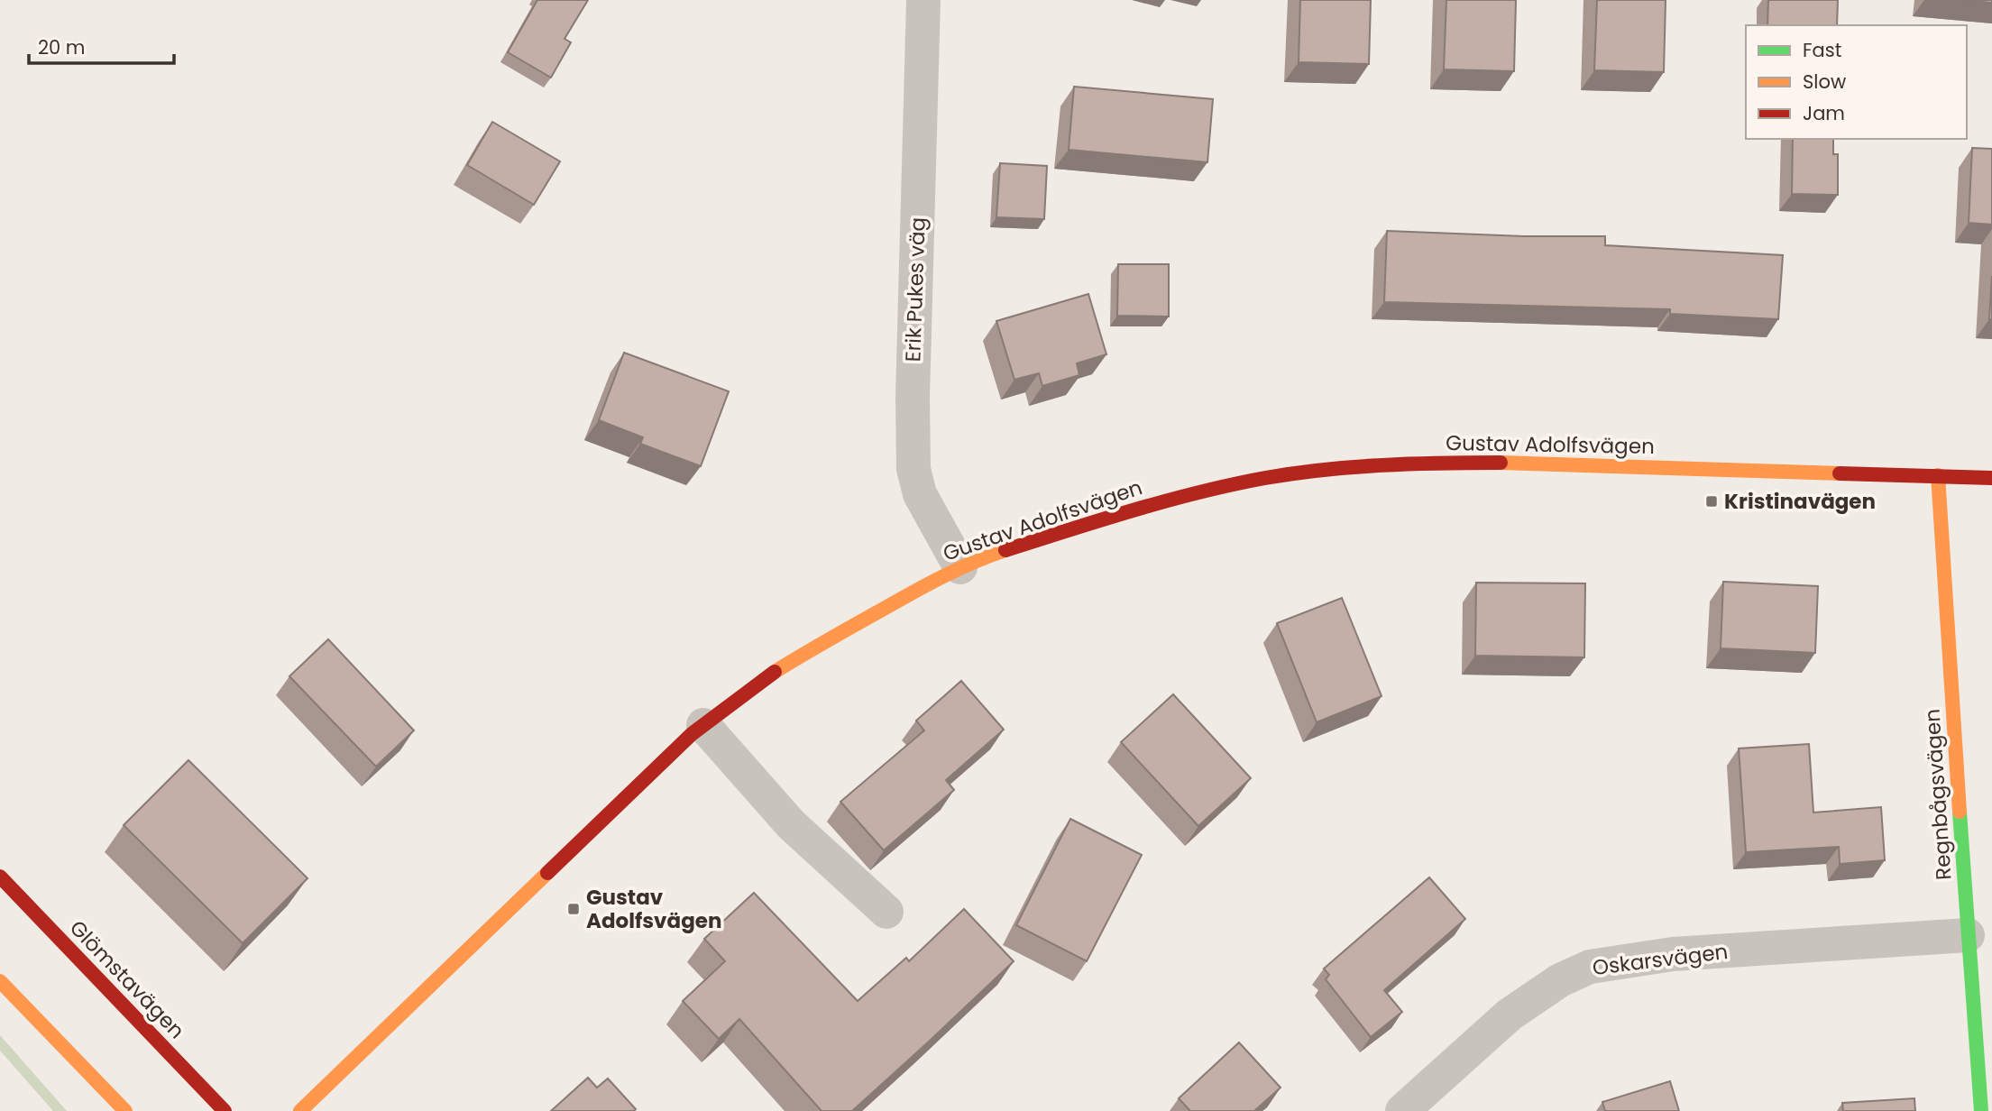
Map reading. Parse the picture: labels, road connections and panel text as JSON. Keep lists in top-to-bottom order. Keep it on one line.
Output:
{"streets":{"street":["Erik Pukes väg","Gustav Adolfsvägen","Regnbågsvägen","Oskarsvägen","Glömstavägen"]},"crossings":[["Erik Pukes väg","Gustav Adolfsvägen"],["Gustav Adolfsvägen","Regnbågsvägen"],["Regnbågsvägen","Oskarsvägen"]],"places":{"transit":["Kristinavägen","Gustav Adolfsvägen"]},"legend":["Fast","Slow","Jam"],"scale_bar":"20 m"}
